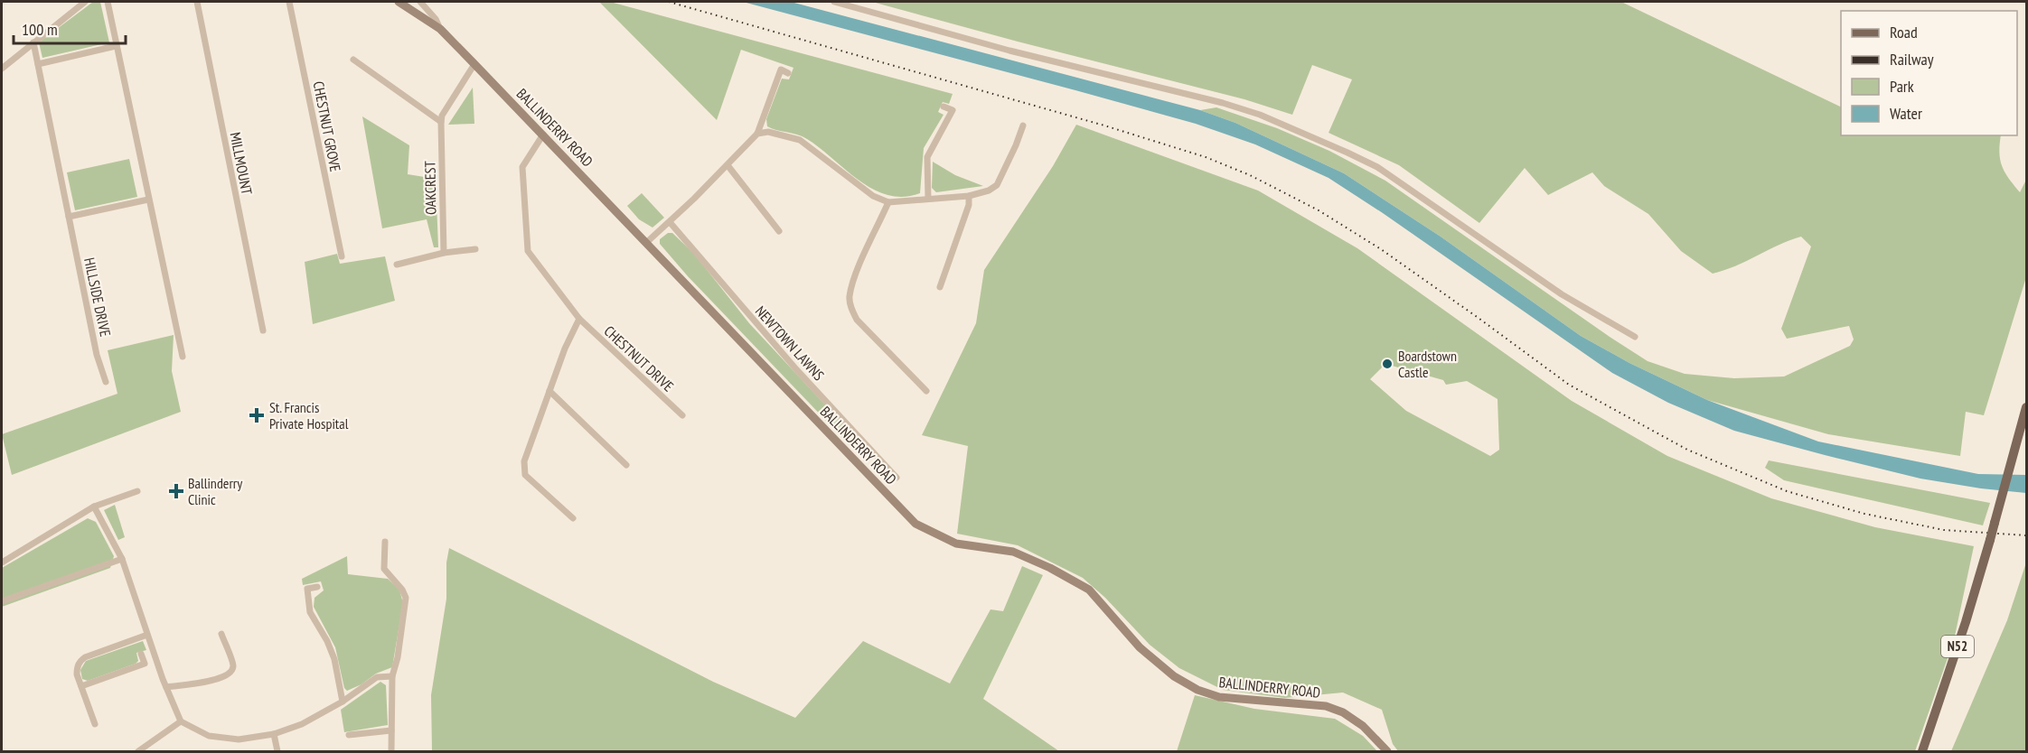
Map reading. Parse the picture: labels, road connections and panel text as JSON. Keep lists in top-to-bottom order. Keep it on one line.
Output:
{"streets":{"main road":["N52"],"street":["CHESTNUT GROVE","BALLINDERRY ROAD","MILLMOUNT","OAKCREST","HILLSIDE DRIVE","NEWTOWN LAWNS","CHESTNUT DRIVE"]},"crossings":[["BALLINDERRY ROAD","OAKCREST"],["BALLINDERRY ROAD","CHESTNUT DRIVE"]],"places":{"other":["Boardstown Castle"],"health":["St. Francis Private Hospital","Ballinderry Clinic"]},"legend":["Road","Railway","Park","Water"],"scale_bar":"100 m"}
